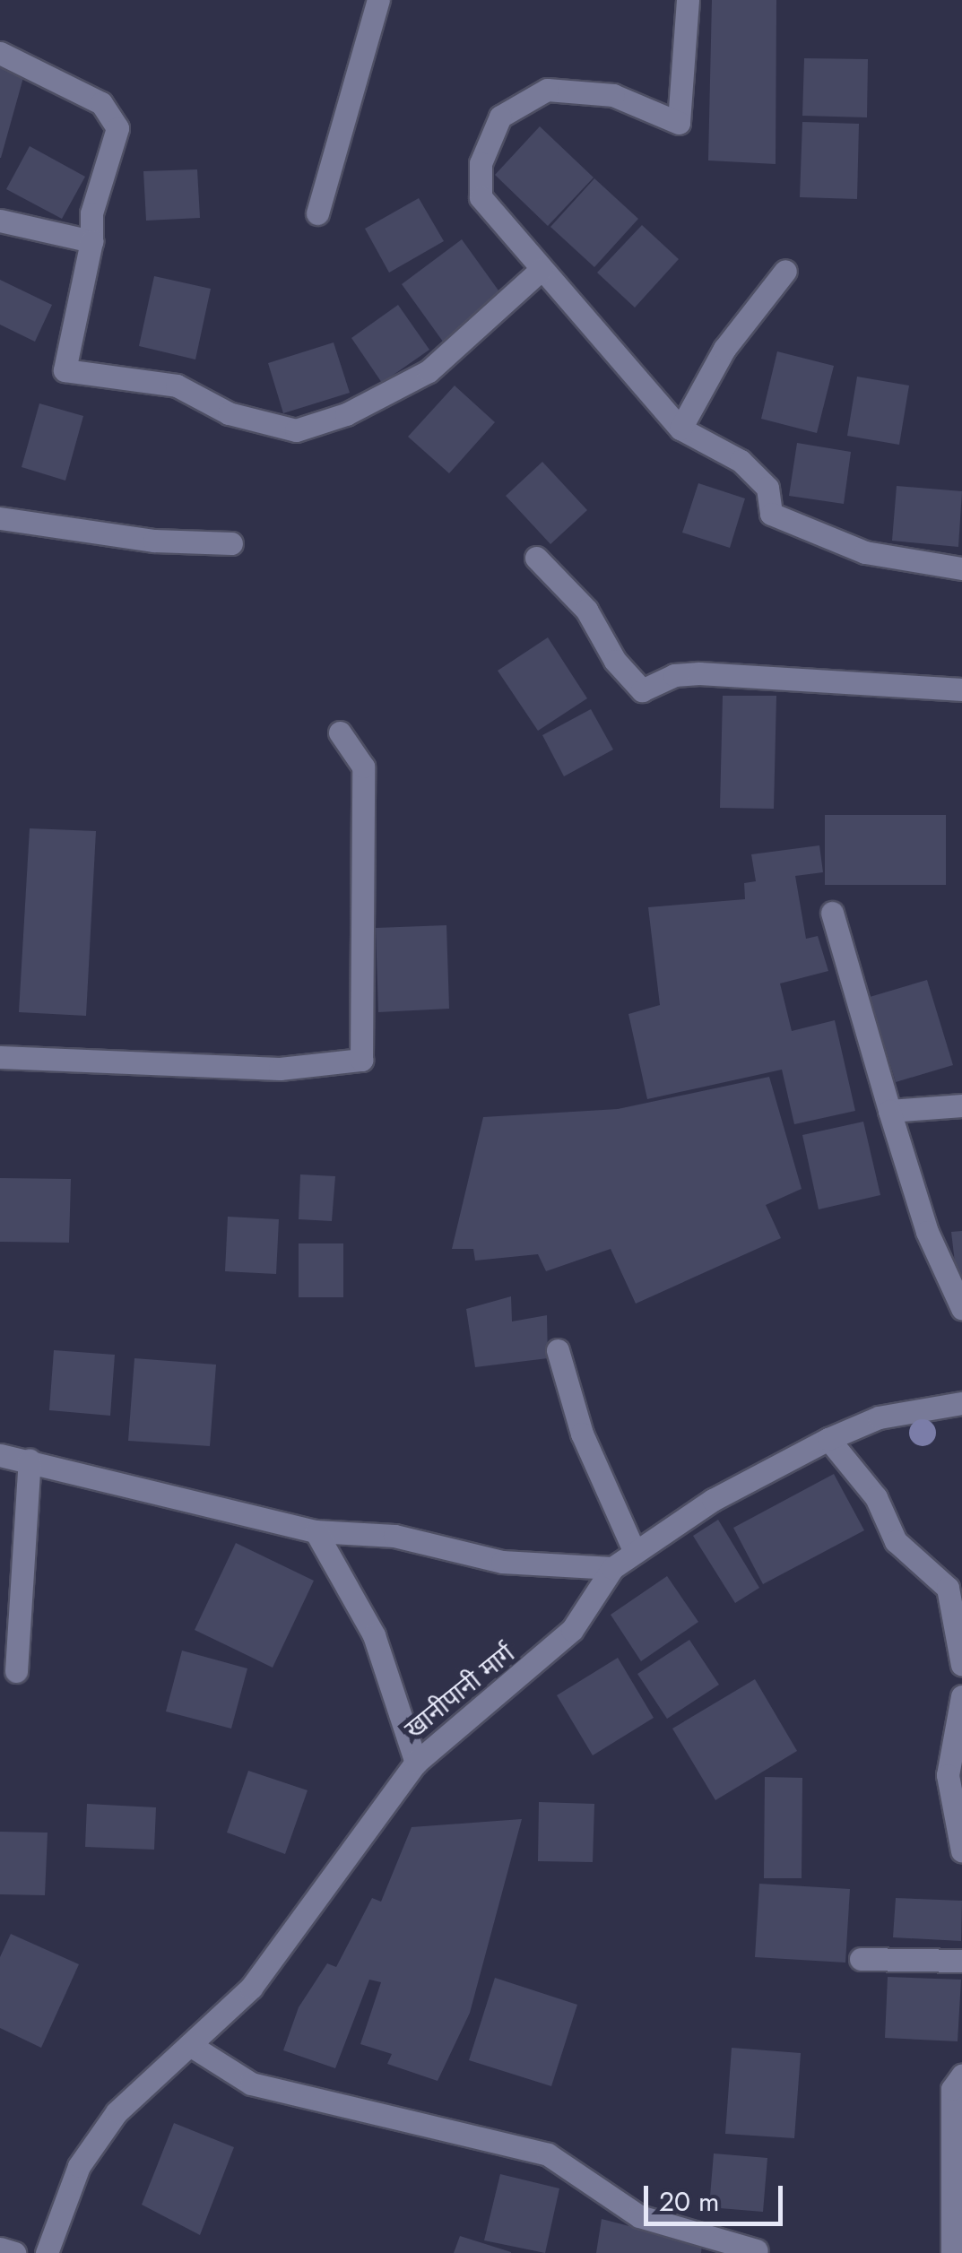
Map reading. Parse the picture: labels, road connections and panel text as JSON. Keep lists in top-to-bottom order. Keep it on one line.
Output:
{"streets":{"street":["खानीपानी मार्ग"]},"scale_bar":"20 m"}
